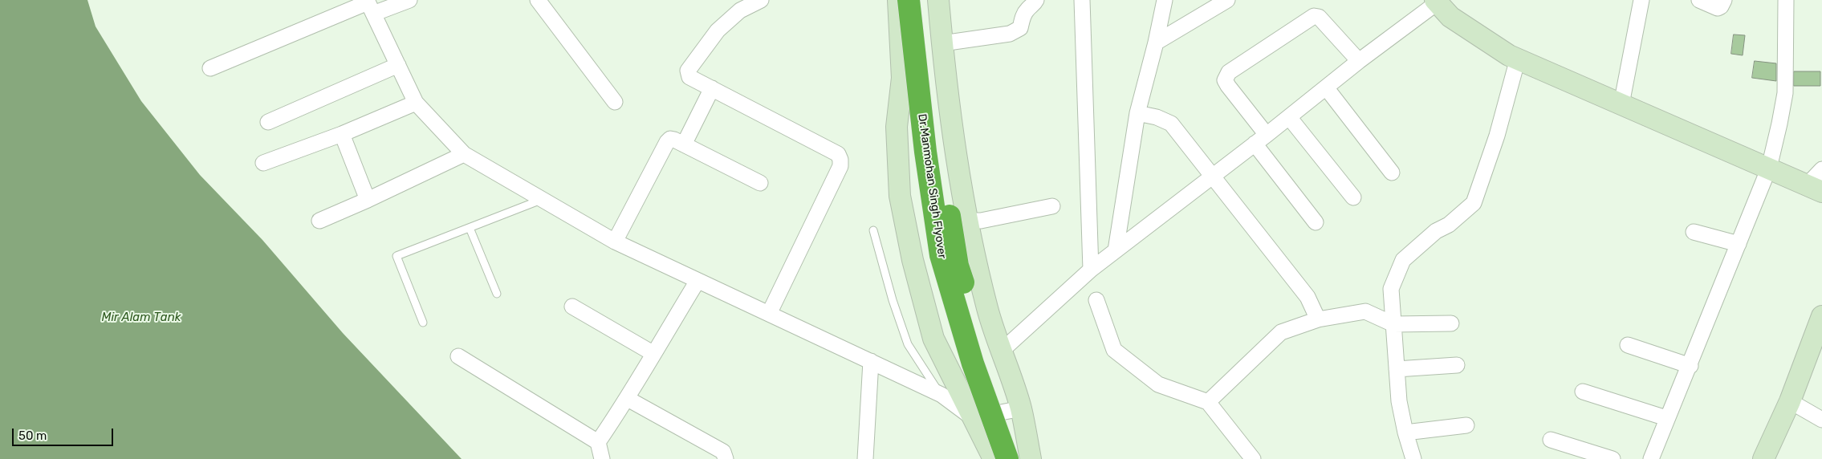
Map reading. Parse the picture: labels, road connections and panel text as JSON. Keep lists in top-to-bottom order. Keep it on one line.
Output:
{"streets":{"highway":["Dr.Manmohan Singh Flyover"]},"water":["Mir Alam Tank"],"scale_bar":"50 m"}
